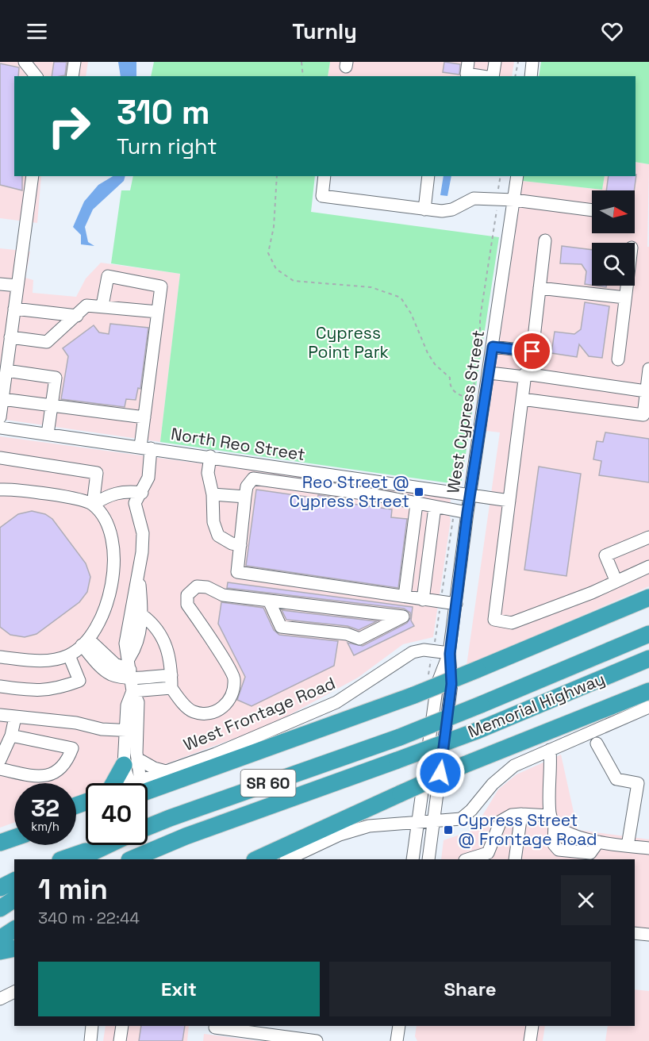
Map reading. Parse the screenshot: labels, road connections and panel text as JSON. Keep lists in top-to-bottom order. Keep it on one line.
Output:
{"streets":{"highway":["Memorial Highway","SR 60"],"street":["West Cypress Street","North Reo Street","West Frontage Road"]},"crossings":[["West Cypress Street","North Reo Street"],["West Cypress Street","West Frontage Road"]],"parks":["Cypress Point Park"],"places":{"transit":["Reo Street @ Cypress Street","Cypress Street @ Frontage Road"]},"north":"right","page":{"header":"Turnly","turn":["310 m","Turn right"],"speed":"32 km/h","limit":"40","heading":["1 min","340 m · 22:44"],"buttons":["Exit","Share"]}}
